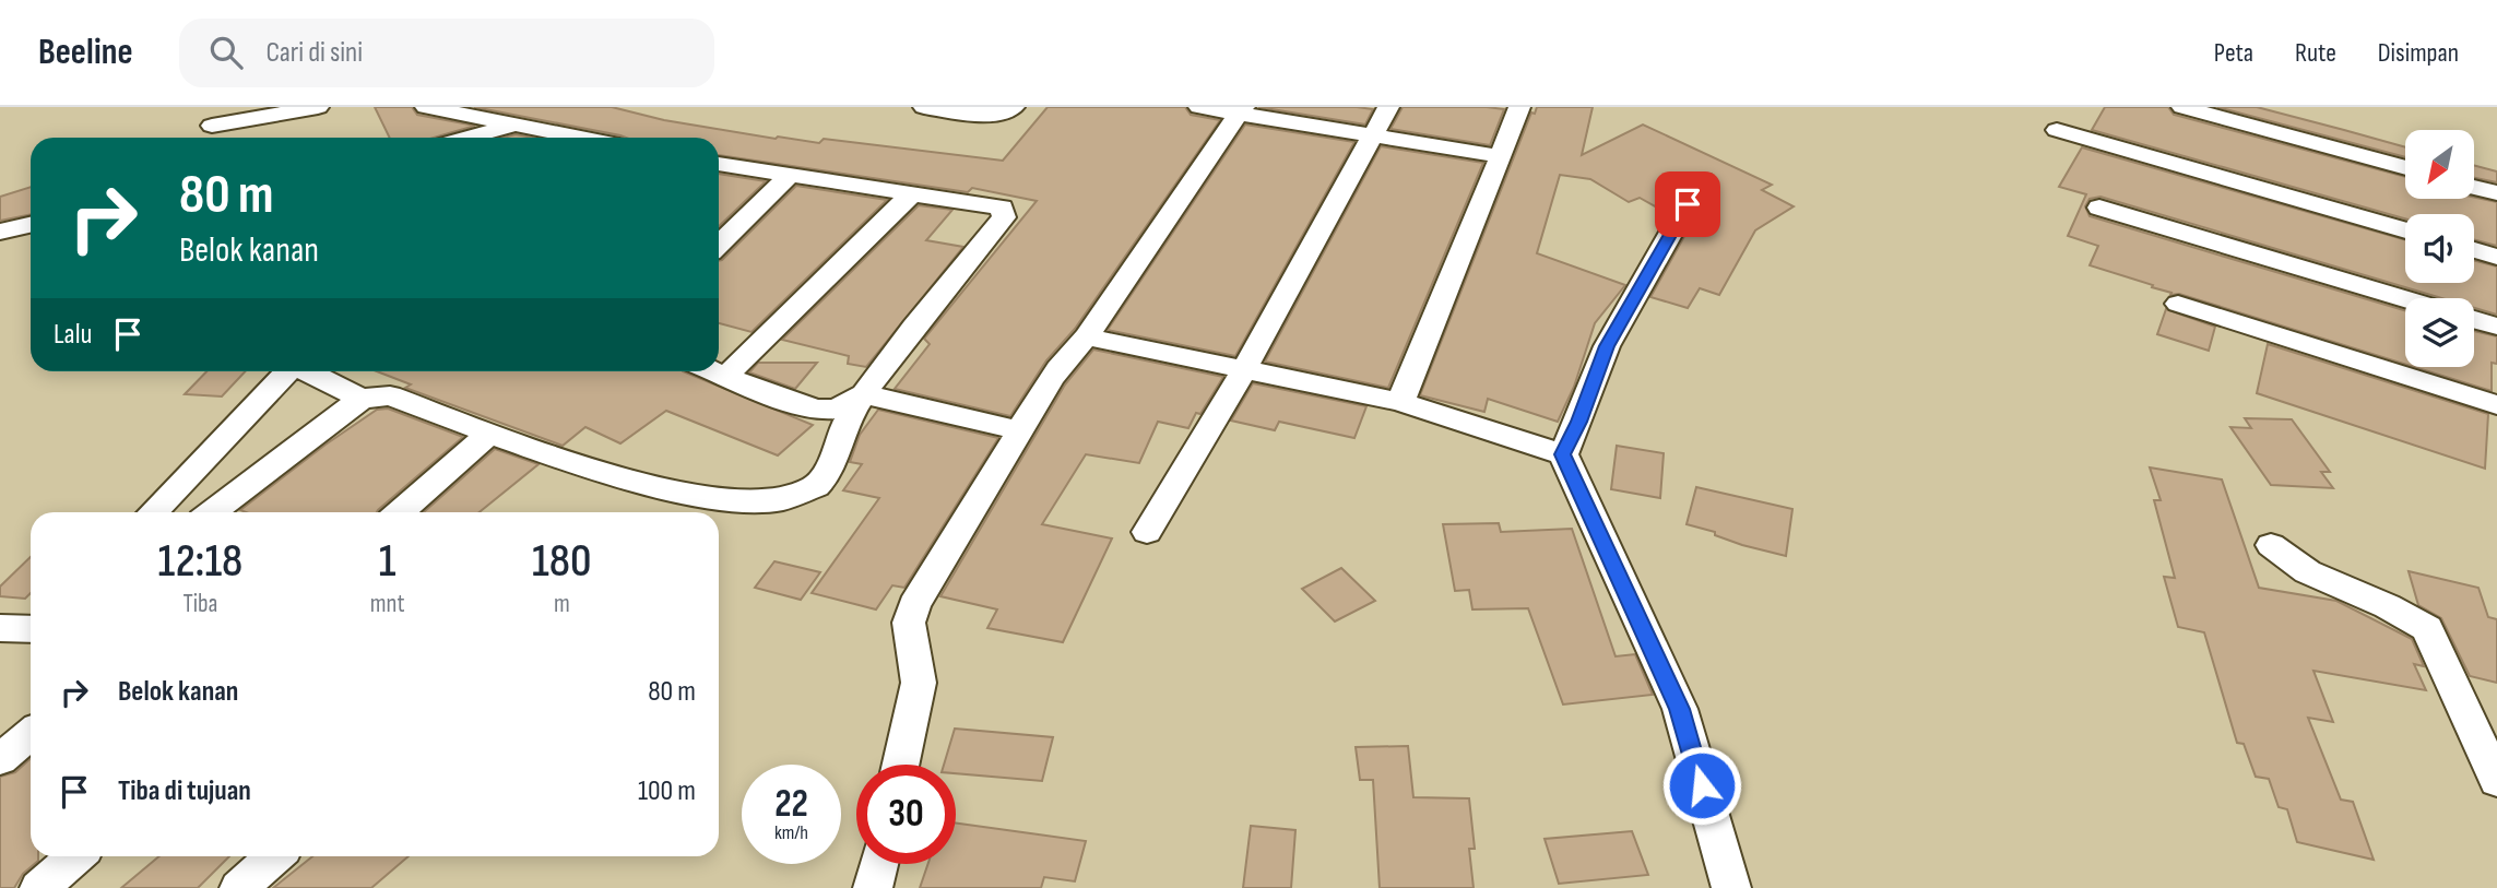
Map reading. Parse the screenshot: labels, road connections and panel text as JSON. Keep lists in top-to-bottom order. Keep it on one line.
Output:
{"north":"bottom left","page":{"header":"Beeline","search":"Cari di sini","nav":["Peta","Rute","Disimpan"],"turn":["80 m","Belok kanan"],"then":"Lalu","eta":["12:18","Tiba","1","mnt","180","m"],"list":[{"name":"Belok kanan","value":"80 m"},{"name":"Tiba di tujuan","value":"100 m"}],"speed":"22 km/h","limit":"30"}}
